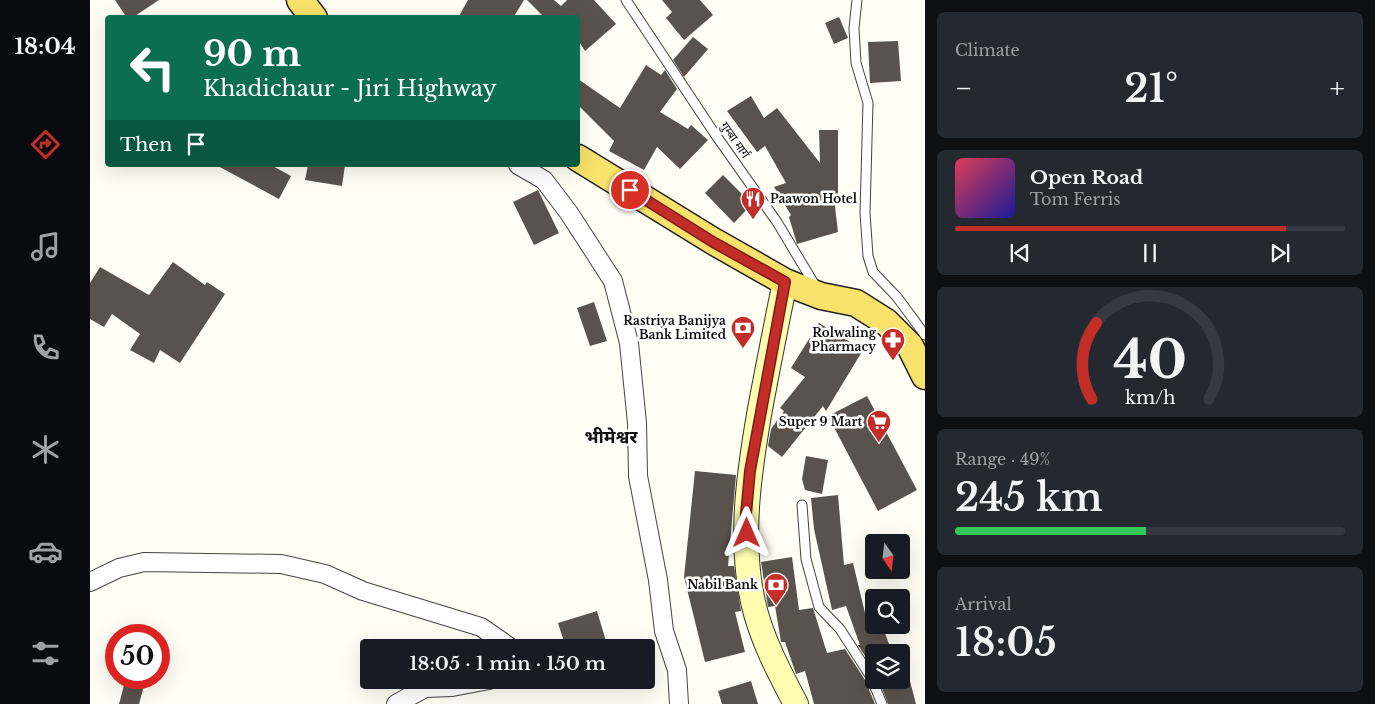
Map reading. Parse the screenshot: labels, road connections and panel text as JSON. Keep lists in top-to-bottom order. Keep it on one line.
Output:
{"streets":{"lane":["गुम्बा मार्ग"]},"districts":["भीमेश्वर"],"places":{"restaurant":["Paawon Hotel"],"bank":["Rastriya Banijya Bank Limited","Nabil Bank"],"pharmacy":["Rolwaling Pharmacy"],"supermarket":["Super 9 Mart"]},"north":"bottom","page":{"tabs":"18:04","tile":["Climate",["Range · 49%","245 km"],["Arrival","18:05"]],"turn":["90 m","Khadichaur - Jiri Highway"],"heat":["−","21°","+"],"then":"Then","song":["Open Road","Tom Ferris"],"limit":"50","trip":"18:05 · 1 min · 150 m","gauge":["40","km/h"]}}
